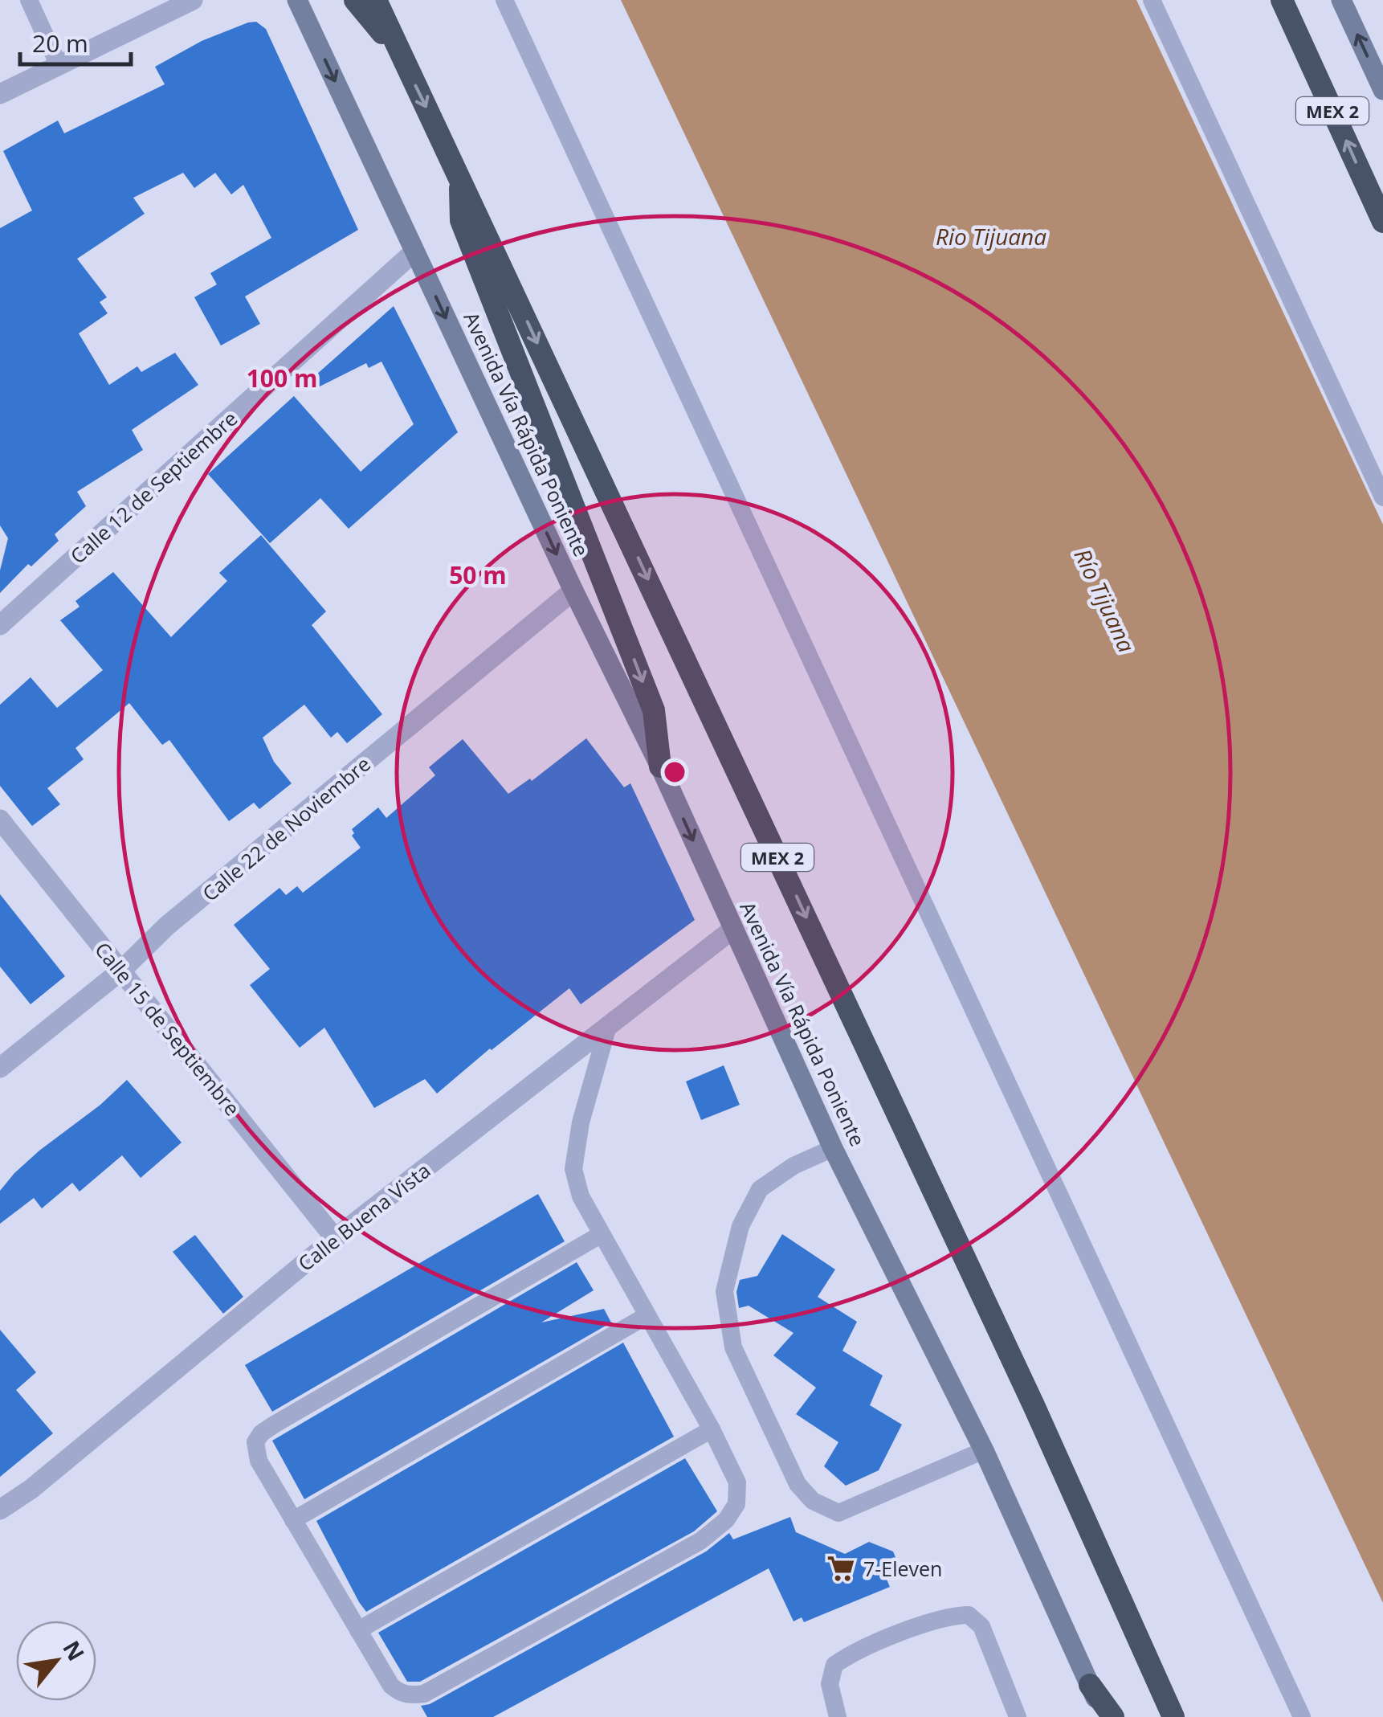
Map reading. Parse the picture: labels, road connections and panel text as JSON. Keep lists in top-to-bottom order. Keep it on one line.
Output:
{"streets":{"highway":["MEX 2"],"main road":["Avenida Vía Rápida Poniente"],"street":["Calle 12 de Septiembre","Calle 22 de Noviembre","Calle 15 de Septiembre","Calle Buena Vista"]},"crossings":[["Avenida Vía Rápida Poniente","Calle 12 de Septiembre"],["Avenida Vía Rápida Poniente","Calle 22 de Noviembre"],["Avenida Vía Rápida Poniente","Calle Buena Vista"],["Calle 22 de Noviembre","Calle 15 de Septiembre"],["Calle 15 de Septiembre","Calle Buena Vista"]],"one_way":["Avenida Vía Rápida Poniente"],"water":["Rio Tijuana","Río Tijuana"],"places":{"supermarket":["7-Eleven"]},"scale_bar":"20 m","north":"top right","rings":["100 m","50 m"]}
